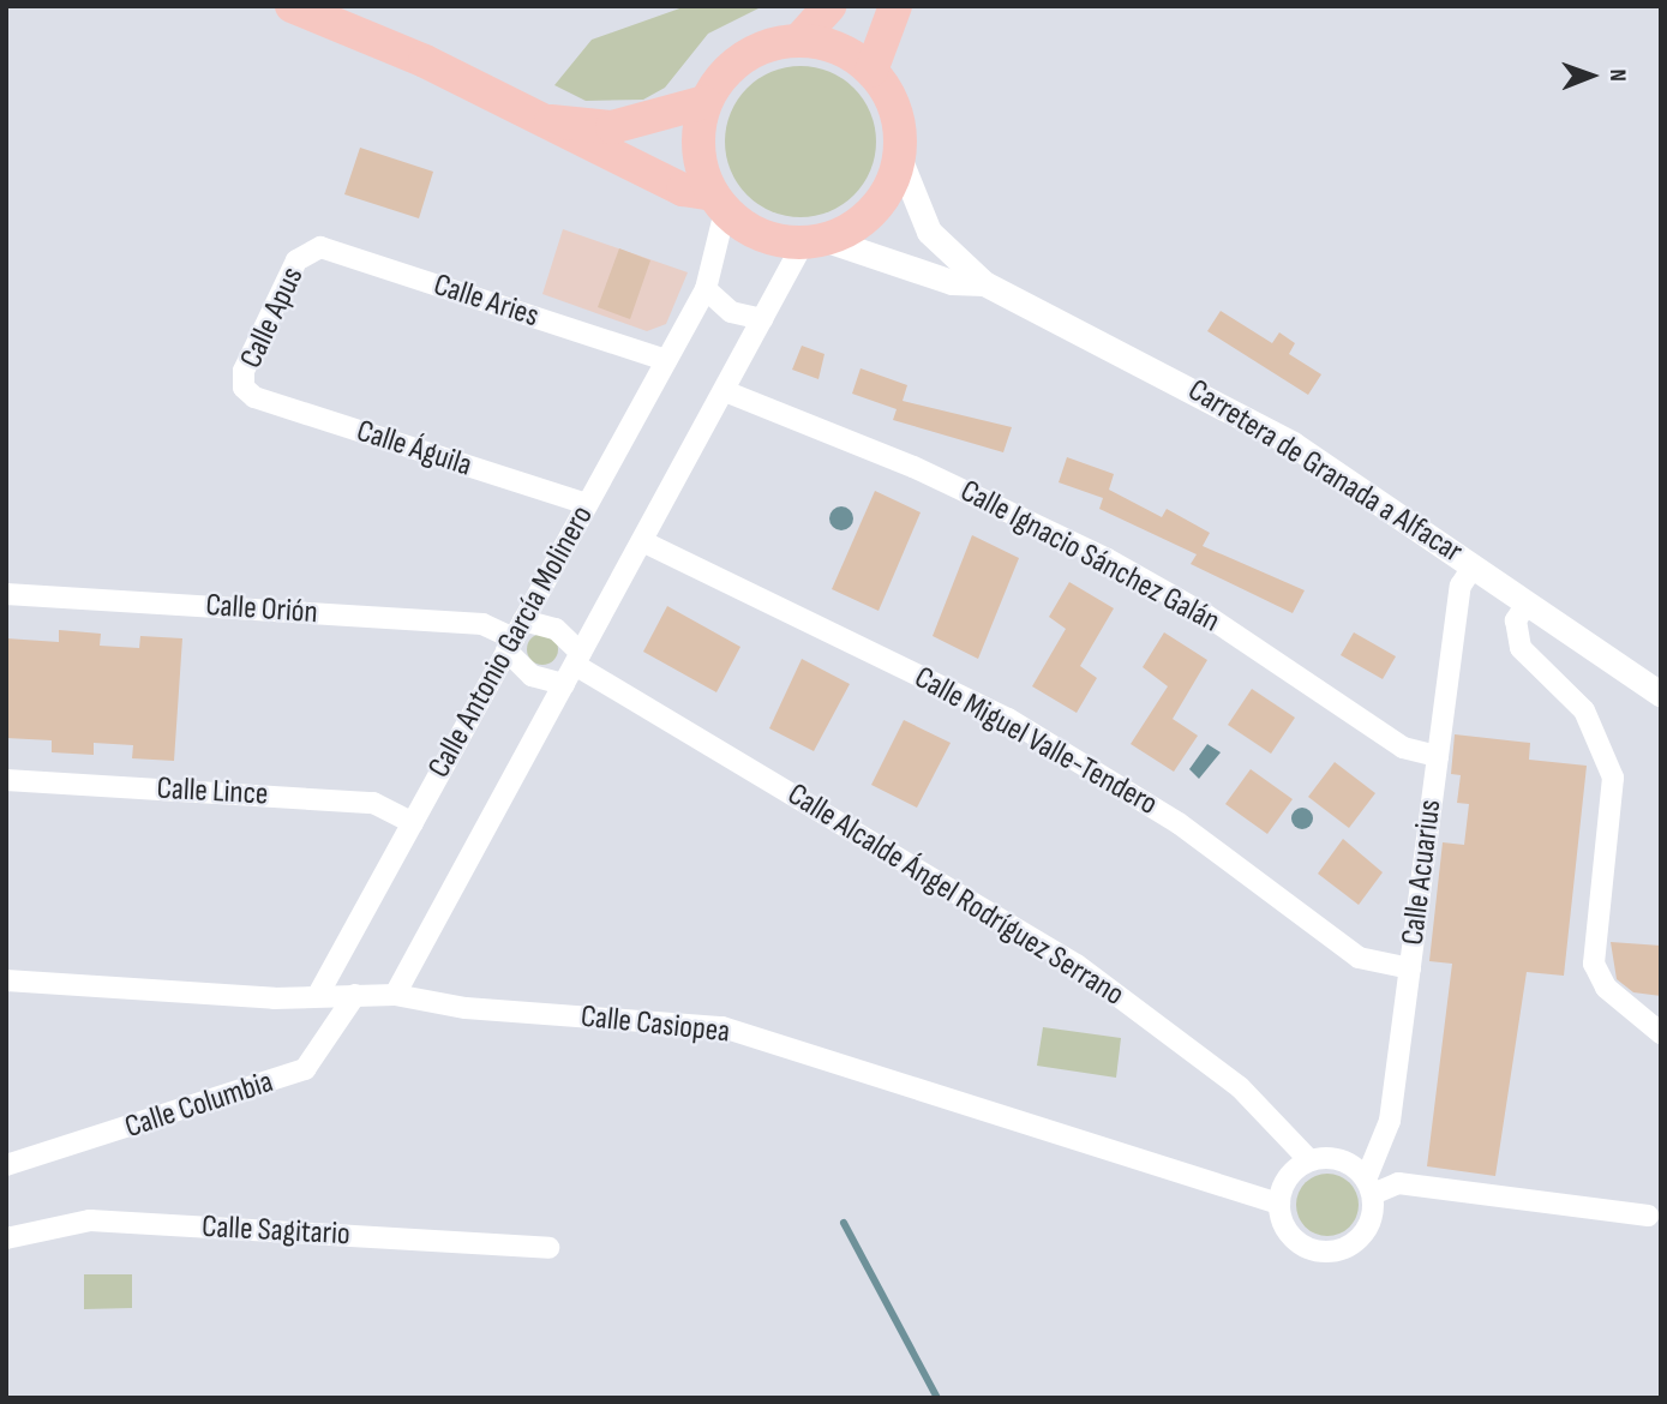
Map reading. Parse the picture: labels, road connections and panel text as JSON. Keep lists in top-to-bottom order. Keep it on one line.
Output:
{"streets":{"street":["Calle Aries","Calle Apus","Calle Águila","Carretera de Granada a Alfacar","Calle Ignacio Sánchez Galán","Calle Orión","Calle Antonio García Molinero","Calle Miguel Valle-Tendero","Calle Lince","Calle Acuarius","Calle Alcalde Ángel Rodríguez Serrano","Calle Casiopea","Calle Columbia","Calle Sagitario"]},"crossings":[["Calle Aries","Calle Apus"],["Calle Aries","Calle Antonio García Molinero"],["Calle Apus","Calle Águila"],["Calle Águila","Calle Antonio García Molinero"],["Carretera de Granada a Alfacar","Calle Antonio García Molinero"],["Carretera de Granada a Alfacar","Calle Acuarius"],["Calle Ignacio Sánchez Galán","Calle Antonio García Molinero"],["Calle Ignacio Sánchez Galán","Calle Acuarius"],["Calle Orión","Calle Antonio García Molinero"],["Calle Orión","Calle Alcalde Ángel Rodríguez Serrano"],["Calle Antonio García Molinero","Calle Miguel Valle-Tendero"],["Calle Antonio García Molinero","Calle Lince"],["Calle Antonio García Molinero","Calle Alcalde Ángel Rodríguez Serrano"],["Calle Antonio García Molinero","Calle Casiopea"],["Calle Miguel Valle-Tendero","Calle Acuarius"],["Calle Acuarius","Calle Alcalde Ángel Rodríguez Serrano"],["Calle Acuarius","Calle Casiopea"],["Calle Alcalde Ángel Rodríguez Serrano","Calle Casiopea"],["Calle Casiopea","Calle Columbia"]],"north":"right"}
